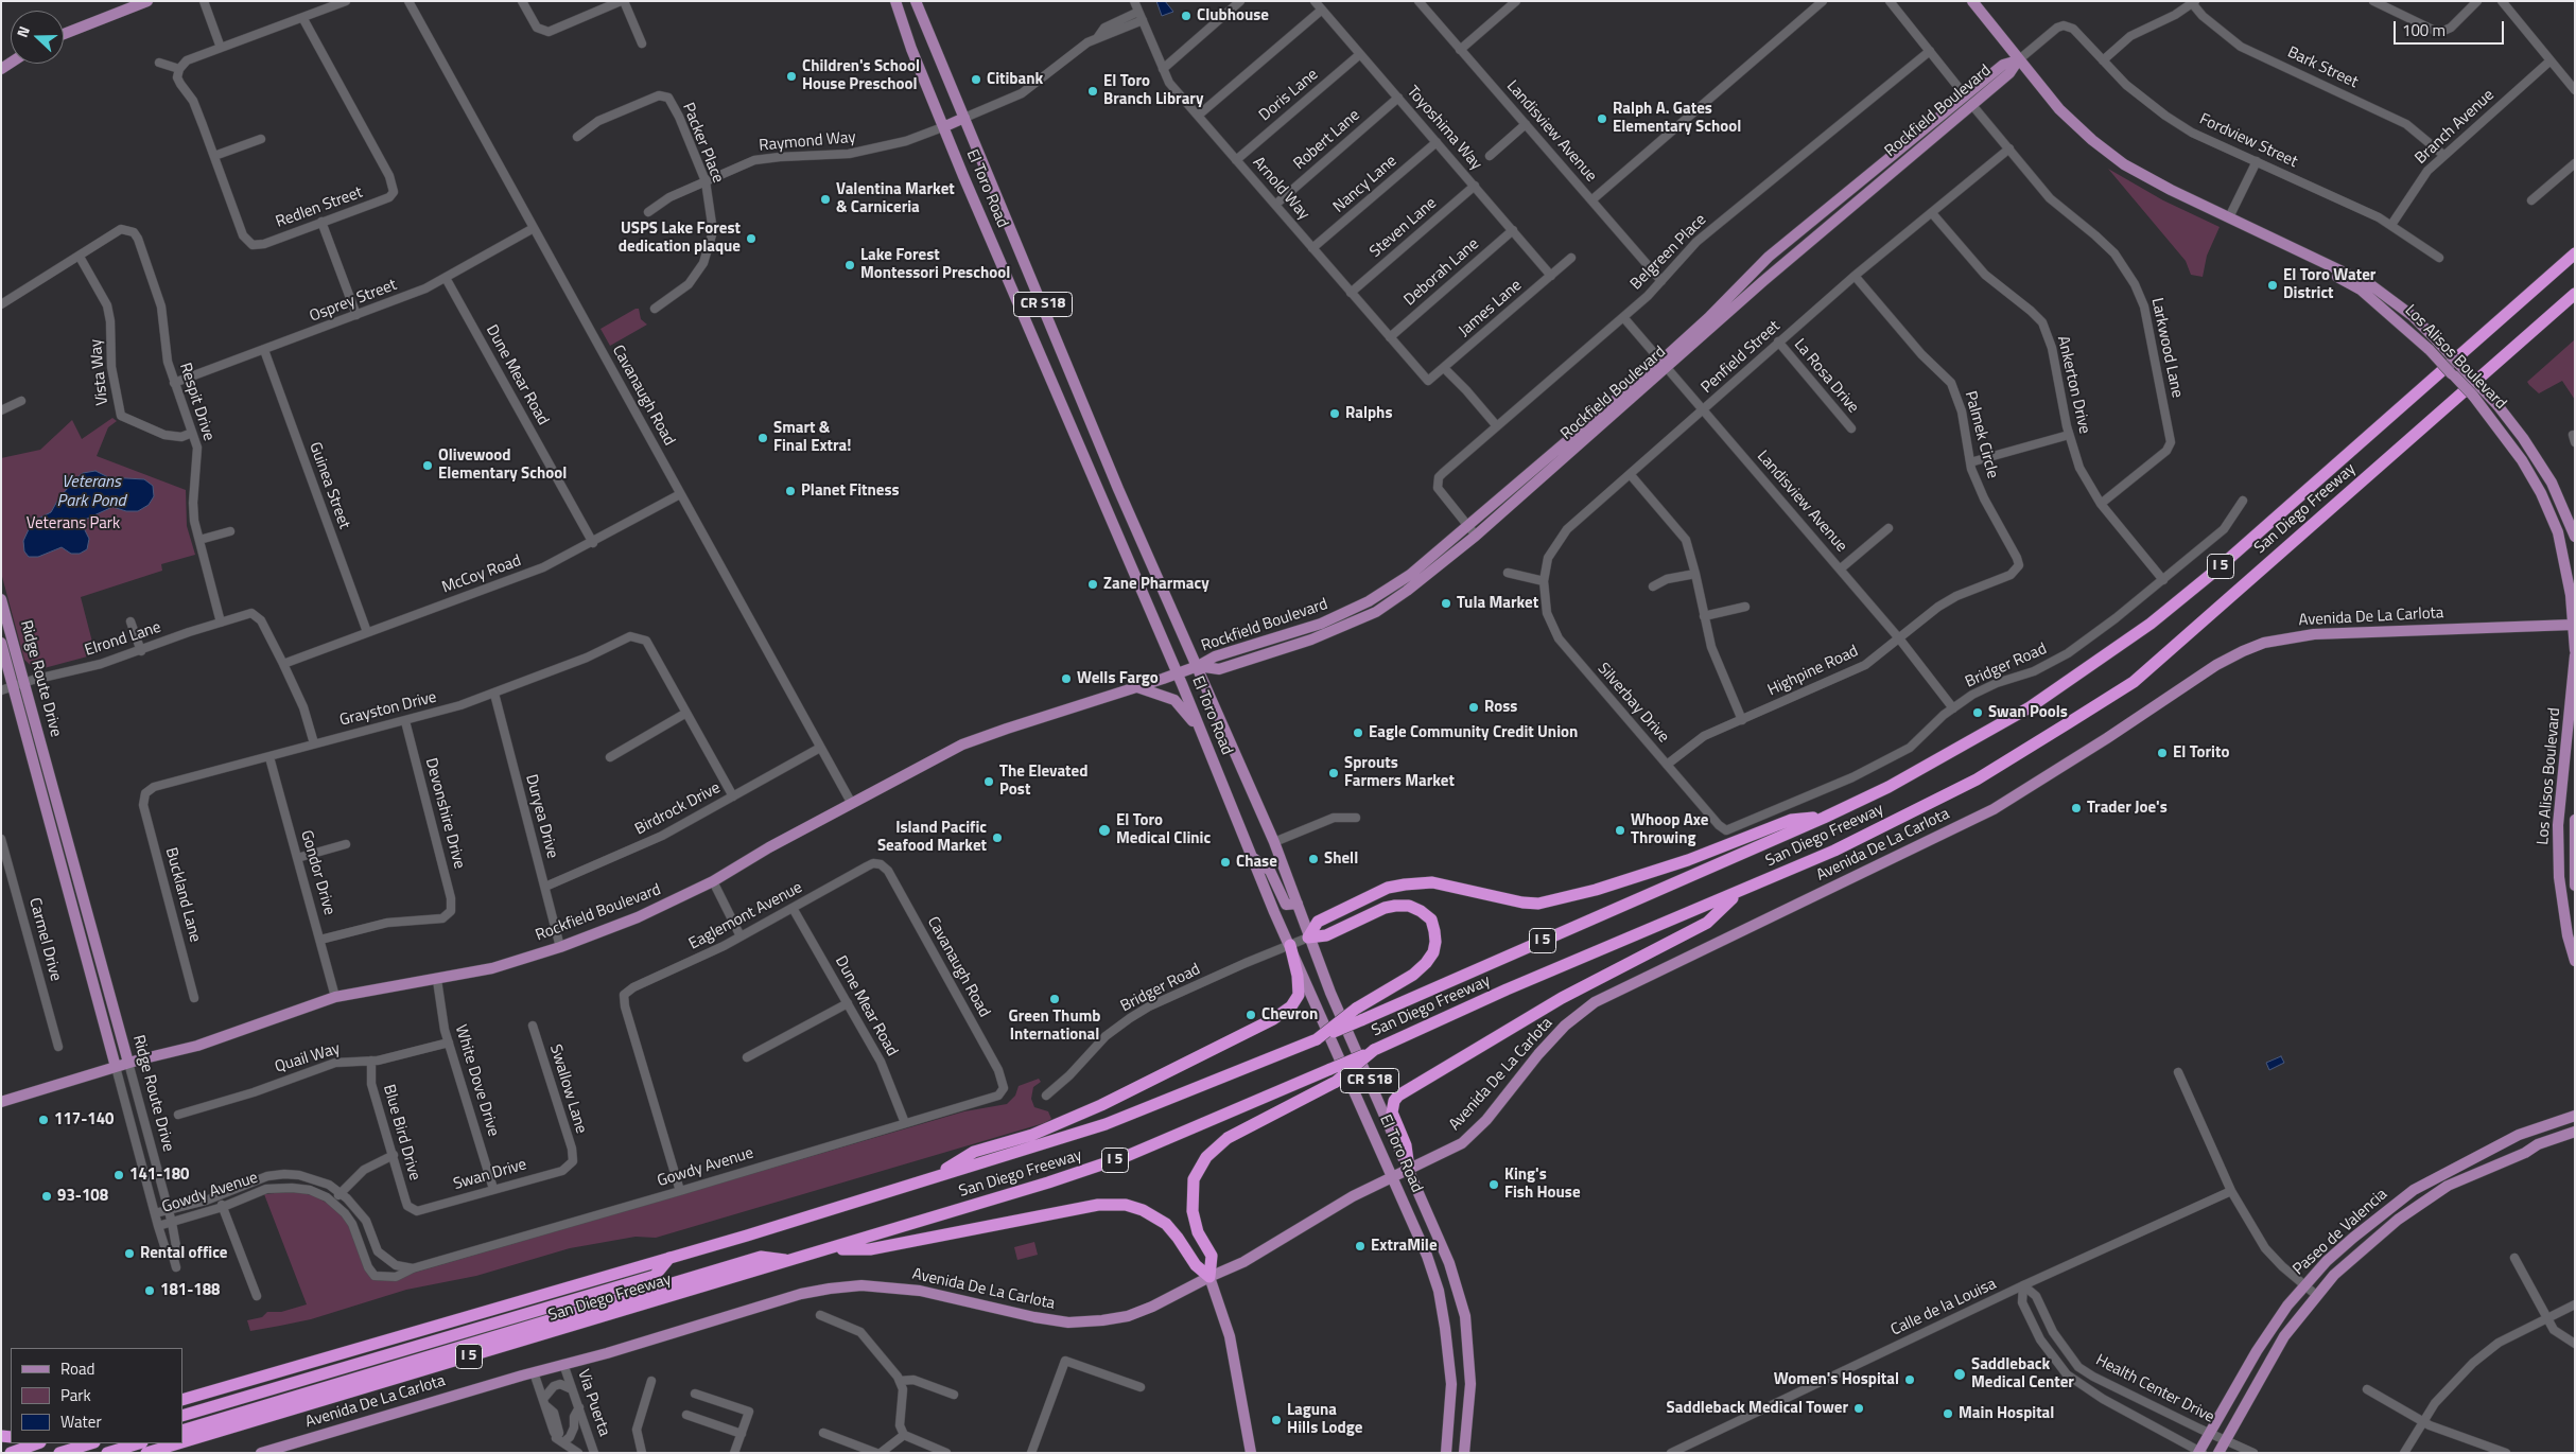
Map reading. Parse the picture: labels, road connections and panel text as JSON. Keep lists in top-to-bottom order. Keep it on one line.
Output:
{"streets":{"highway":["San Diego Freeway","I 5"],"main road":["Rockfield Boulevard","El Toro Road","CR S18","Los Alisos Boulevard","Avenida De La Carlota","Ridge Route Drive","Paseo de Valencia"],"street":["Bark Street","Doris Lane","Branch Avenue","Toyoshima Way","Landisview Avenue","Robert Lane","Fordview Street","Raymond Way","Packer Place","Nancy Lane","Arnold Way","Redlen Street","Steven Lane","Belgreen Place","Deborah Lane","Osprey Street","James Lane","Larkwood Lane","Penfield Street","Vista Way","Dune Mear Road","La Rosa Drive","Ankerton Drive","Cavanaugh Road","Respit Drive","Palmek Circle","Guinea Street","McCoy Road","Elrond Lane","Bridger Road","Highpine Road","Silverbay Drive","Grayston Drive","Birdrock Drive","Devonshire Drive","Duryea Drive","Gondor Drive","Buckland Lane","Eaglemont Avenue","Carmel Drive","Quail Way","White Dove Drive","Swallow Lane","Blue Bird Drive","Gowdy Avenue","Swan Drive","Calle de la Louisa","Health Center Drive","Via Puerta"]},"crossings":[["Bark Street","Branch Avenue"],["Doris Lane","Toyoshima Way"],["Doris Lane","Arnold Way"],["Rockfield Boulevard","Landisview Avenue"],["Rockfield Boulevard","Fordview Street"],["Rockfield Boulevard","El Toro Road"],["Rockfield Boulevard","Belgreen Place"],["Rockfield Boulevard","Larkwood Lane"],["Rockfield Boulevard","Los Alisos Boulevard"],["Rockfield Boulevard","Cavanaugh Road"],["Rockfield Boulevard","Ridge Route Drive"],["Rockfield Boulevard","Duryea Drive"],["Rockfield Boulevard","Gondor Drive"],["Rockfield Boulevard","White Dove Drive"],["Branch Avenue","Fordview Street"],["Toyoshima Way","Robert Lane"],["Toyoshima Way","Nancy Lane"],["Toyoshima Way","Steven Lane"],["Toyoshima Way","Deborah Lane"],["Toyoshima Way","James Lane"],["Landisview Avenue","Belgreen Place"],["Landisview Avenue","Penfield Street"],["Landisview Avenue","Bridger Road"],["Landisview Avenue","Highpine Road"],["Robert Lane","Arnold Way"],["Raymond Way","Packer Place"],["Raymond Way","El Toro Road"],["Nancy Lane","Arnold Way"],["El Toro Road","Avenida De La Carlota"],["El Toro Road","Bridger Road"],["Arnold Way","Steven Lane"],["Arnold Way","Deborah Lane"],["Arnold Way","James Lane"],["Belgreen Place","Larkwood Lane"],["Osprey Street","Dune Mear Road"],["Osprey Street","Cavanaugh Road"],["Osprey Street","Respit Drive"],["Osprey Street","Guinea Street"],["Larkwood Lane","Penfield Street"],["Larkwood Lane","Ankerton Drive"],["Penfield Street","La Rosa Drive"],["Penfield Street","Ankerton Drive"],["Penfield Street","Palmek Circle"],["Penfield Street","Silverbay Drive"],["Los Alisos Boulevard","Avenida De La Carlota"],["Vista Way","Respit Drive"],["Dune Mear Road","McCoy Road"],["Dune Mear Road","Eaglemont Avenue"],["Dune Mear Road","Gowdy Avenue"],["Ankerton Drive","Bridger Road"],["Cavanaugh Road","McCoy Road"],["Cavanaugh Road","Birdrock Drive"],["Cavanaugh Road","Eaglemont Avenue"],["Cavanaugh Road","Gowdy Avenue"],["Respit Drive","Elrond Lane"],["Palmek Circle","Highpine Road"],["Guinea Street","McCoy Road"],["McCoy Road","Elrond Lane"],["Avenida De La Carlota","Via Puerta"],["Elrond Lane","Ridge Route Drive"],["Bridger Road","Silverbay Drive"],["Highpine Road","Silverbay Drive"],["Ridge Route Drive","Gowdy Avenue"],["Grayston Drive","Devonshire Drive"],["Grayston Drive","Duryea Drive"],["Grayston Drive","Gondor Drive"],["Grayston Drive","Buckland Lane"],["Birdrock Drive","Duryea Drive"],["Devonshire Drive","Gondor Drive"],["Eaglemont Avenue","Gowdy Avenue"],["Quail Way","White Dove Drive"],["Quail Way","Blue Bird Drive"],["White Dove Drive","Swan Drive"],["Swallow Lane","Swan Drive"],["Blue Bird Drive","Swan Drive"],["Paseo de Valencia","Health Center Drive"],["Calle de la Louisa","Health Center Drive"]],"water":["Veterans Park Pond"],"parks":["Veterans Park"],"places":["Clubhouse","Children's School House Preschool","Citibank","El Toro Branch Library","Ralph A. Gates Elementary School","Valentina Market & Carniceria","USPS Lake Forest dedication plaque","Lake Forest Montessori Preschool","El Toro Water District","Ralphs","Smart & Final Extra!","Olivewood Elementary School","Planet Fitness","Zane Pharmacy","Tula Market","Wells Fargo","Ross","Swan Pools","Eagle Community Credit Union","El Torito","Sprouts Farmers Market","The Elevated Post","Trader Joe's","El Toro Medical Clinic","Whoop Axe Throwing","Island Pacific Seafood Market","Shell","Chase","Green Thumb International","Chevron","117-140","141-180","King's Fish House","93-108","ExtraMile","Rental office","181-188","Saddleback Medical Center","Women's Hospital","Saddleback Medical Tower","Main Hospital","Laguna Hills Lodge"],"legend":["Road","Park","Water"],"scale_bar":"100 m","north":"left"}
